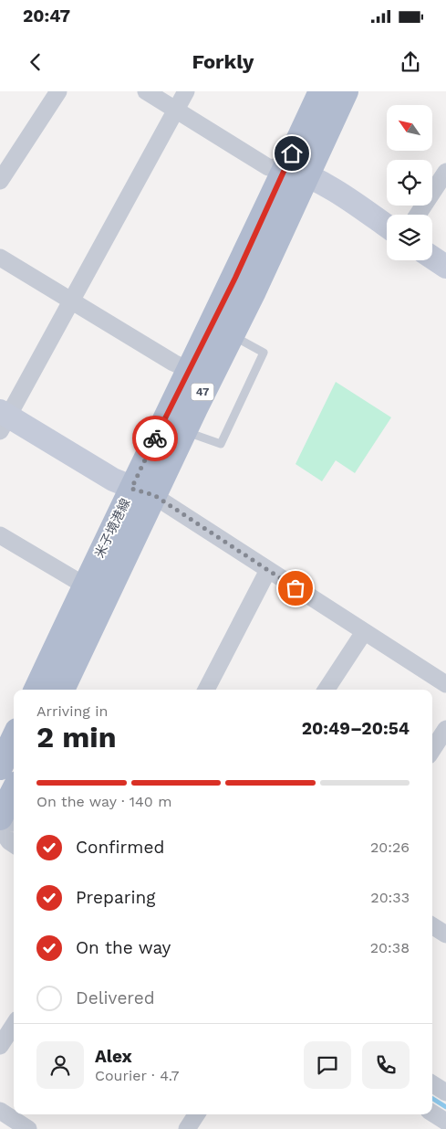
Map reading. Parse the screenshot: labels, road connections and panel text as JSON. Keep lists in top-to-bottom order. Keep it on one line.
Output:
{"streets":{"main road":["47","米子境港線"]},"north":"top left","page":{"status":"20:47","header":"Forkly","heading":["2 min","Arriving in","20:49–20:54"],"panel":["Alex","Courier · 4.7"],"bar":"On the way · 140 m","list":[["Confirmed","20:26"],["Preparing","20:33"],["On the way","20:38"],"Delivered"]}}
